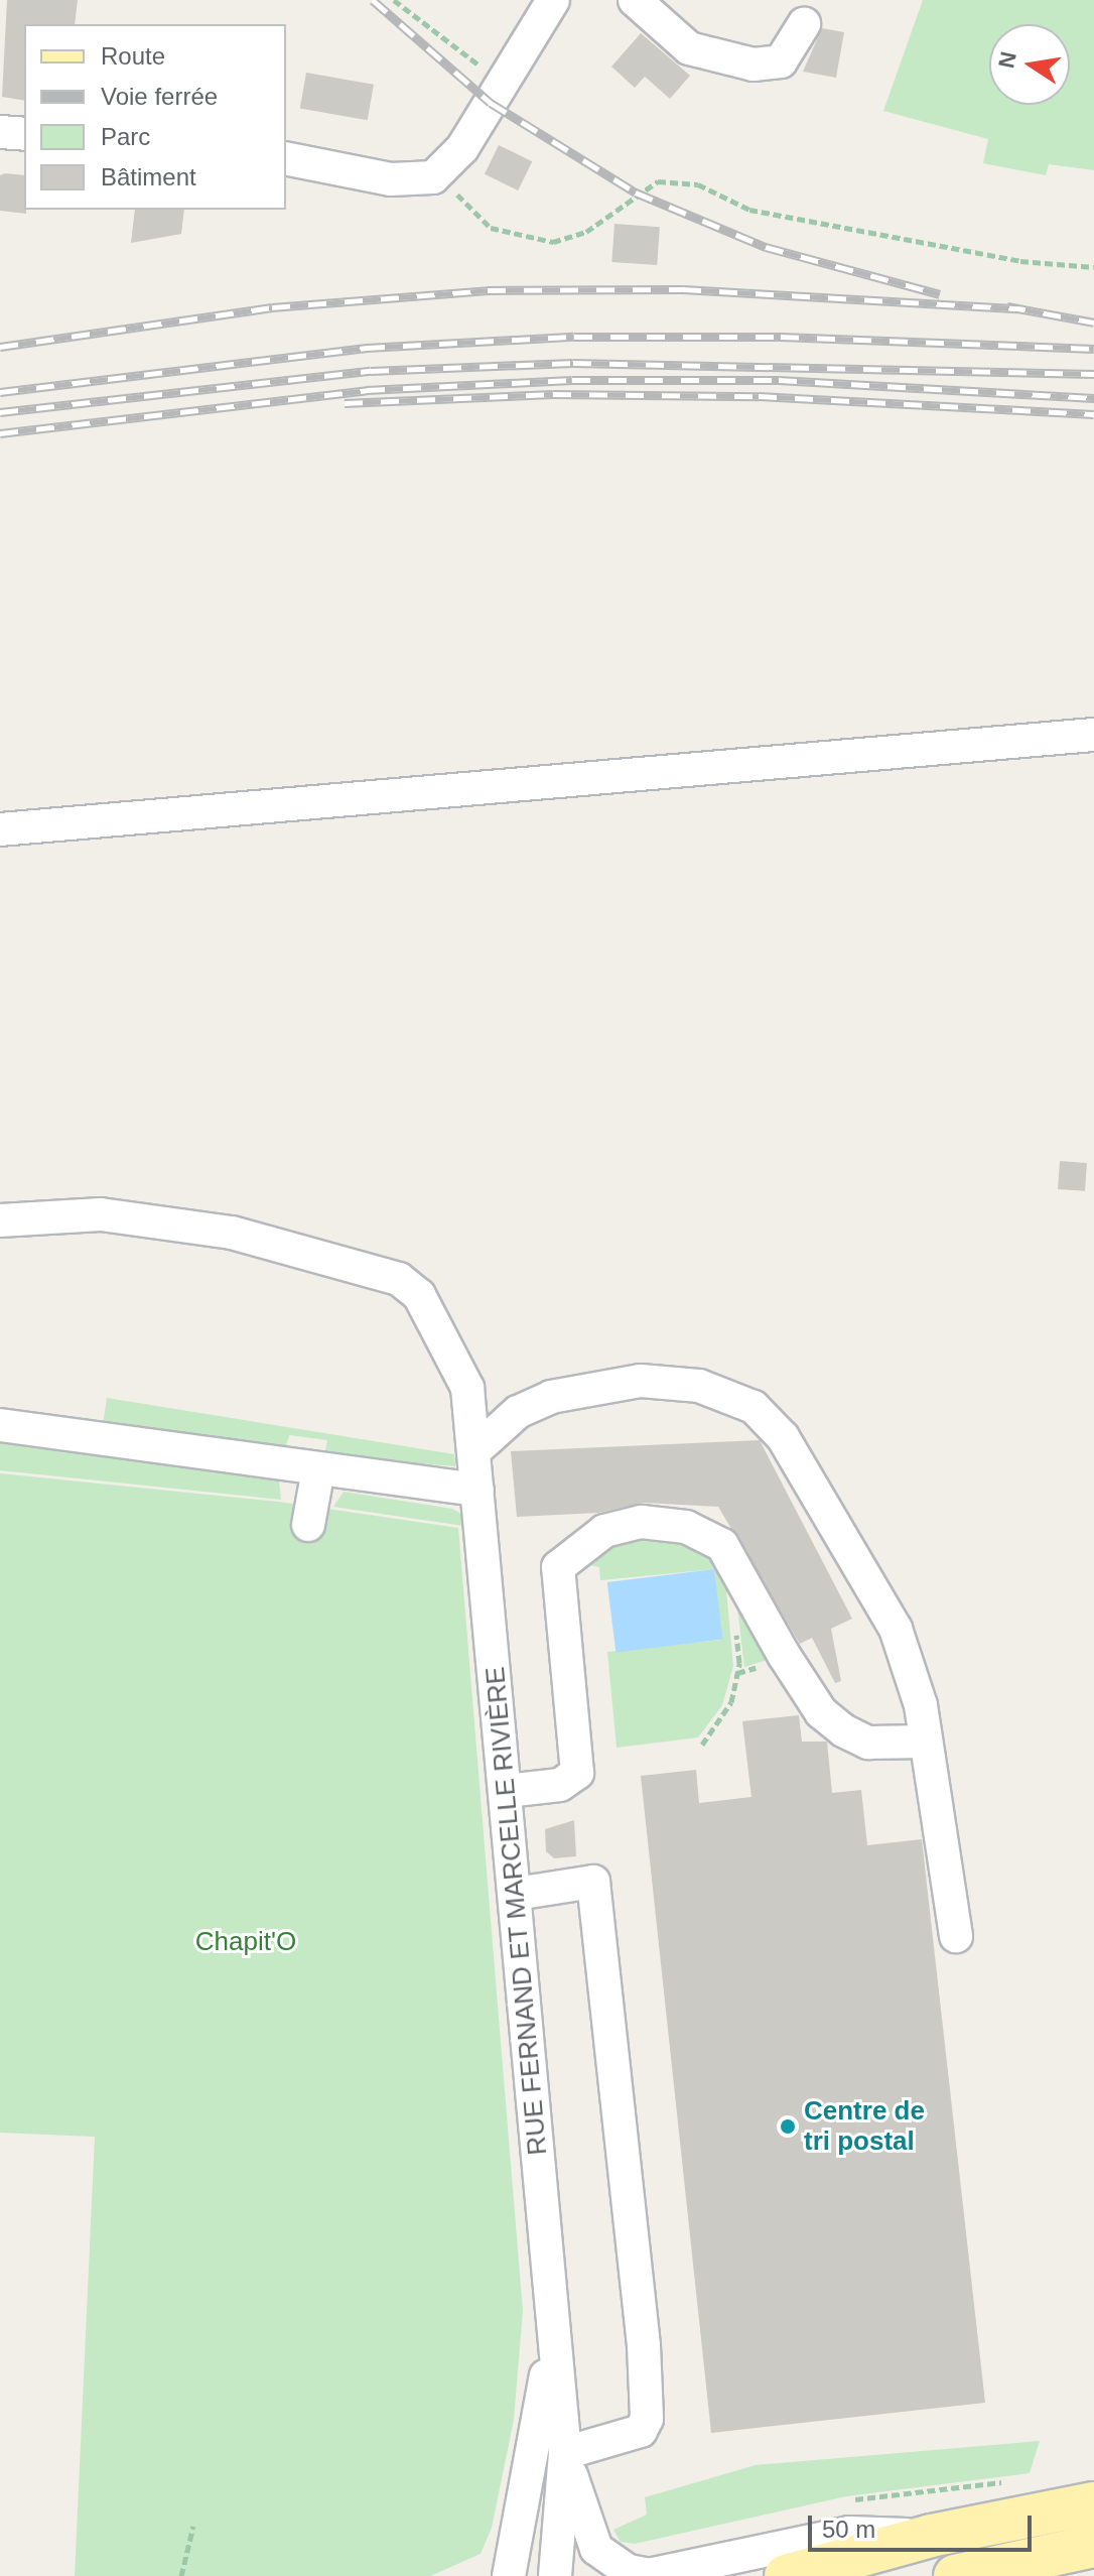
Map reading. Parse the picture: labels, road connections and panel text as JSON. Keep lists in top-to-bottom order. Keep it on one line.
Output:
{"streets":{"street":["RUE FERNAND ET MARCELLE RIVIÈRE"]},"parks":["Chapit'O"],"places":["Centre de tri postal"],"legend":["Route","Voie ferrée","Parc","Bâtiment"],"scale_bar":"50 m","north":"left"}
